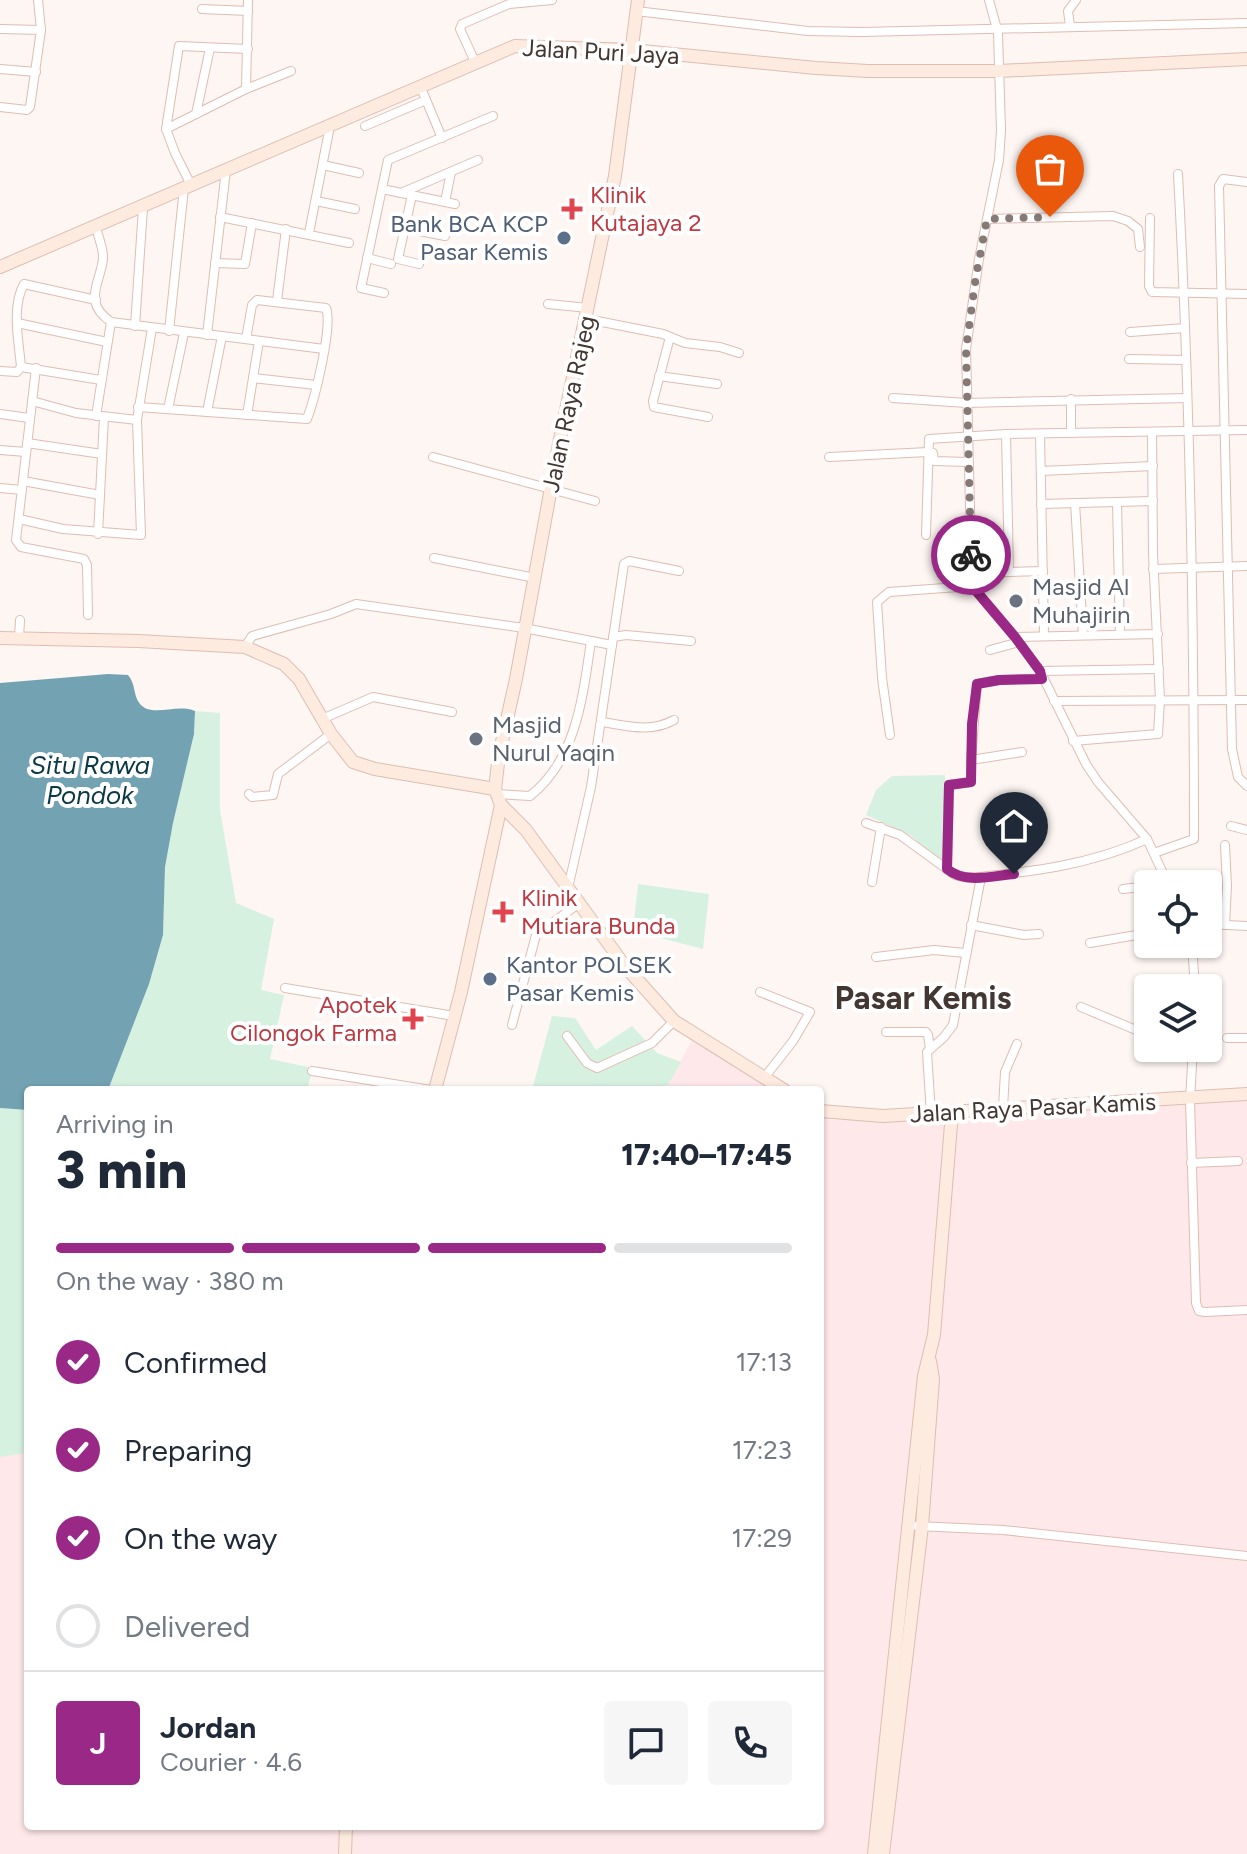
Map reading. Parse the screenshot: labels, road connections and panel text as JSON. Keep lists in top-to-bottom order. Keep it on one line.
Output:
{"streets":{"street":["Jalan Puri Jaya","Jalan Raya Rajeg","Jalan Raya Pasar Kamis"]},"crossings":[["Jalan Puri Jaya","Jalan Raya Rajeg"]],"districts":["Pasar Kemis"],"water":["Situ Rawa Pondok"],"places":{"health":["Klinik Kutajaya 2","Klinik Mutiara Bunda","Apotek Cilongok Farma"],"other":["Bank BCA KCP Pasar Kemis","Masjid Al Muhajirin","Masjid Nurul Yaqin","Kantor POLSEK Pasar Kemis"]},"page":{"heading":["3 min","Arriving in","17:40–17:45"],"panel":["Jordan","Courier · 4.6"],"bar":"On the way · 380 m","list":[["Confirmed","17:13"],["Preparing","17:23"],["On the way","17:29"],"Delivered"],"round":"J"}}
